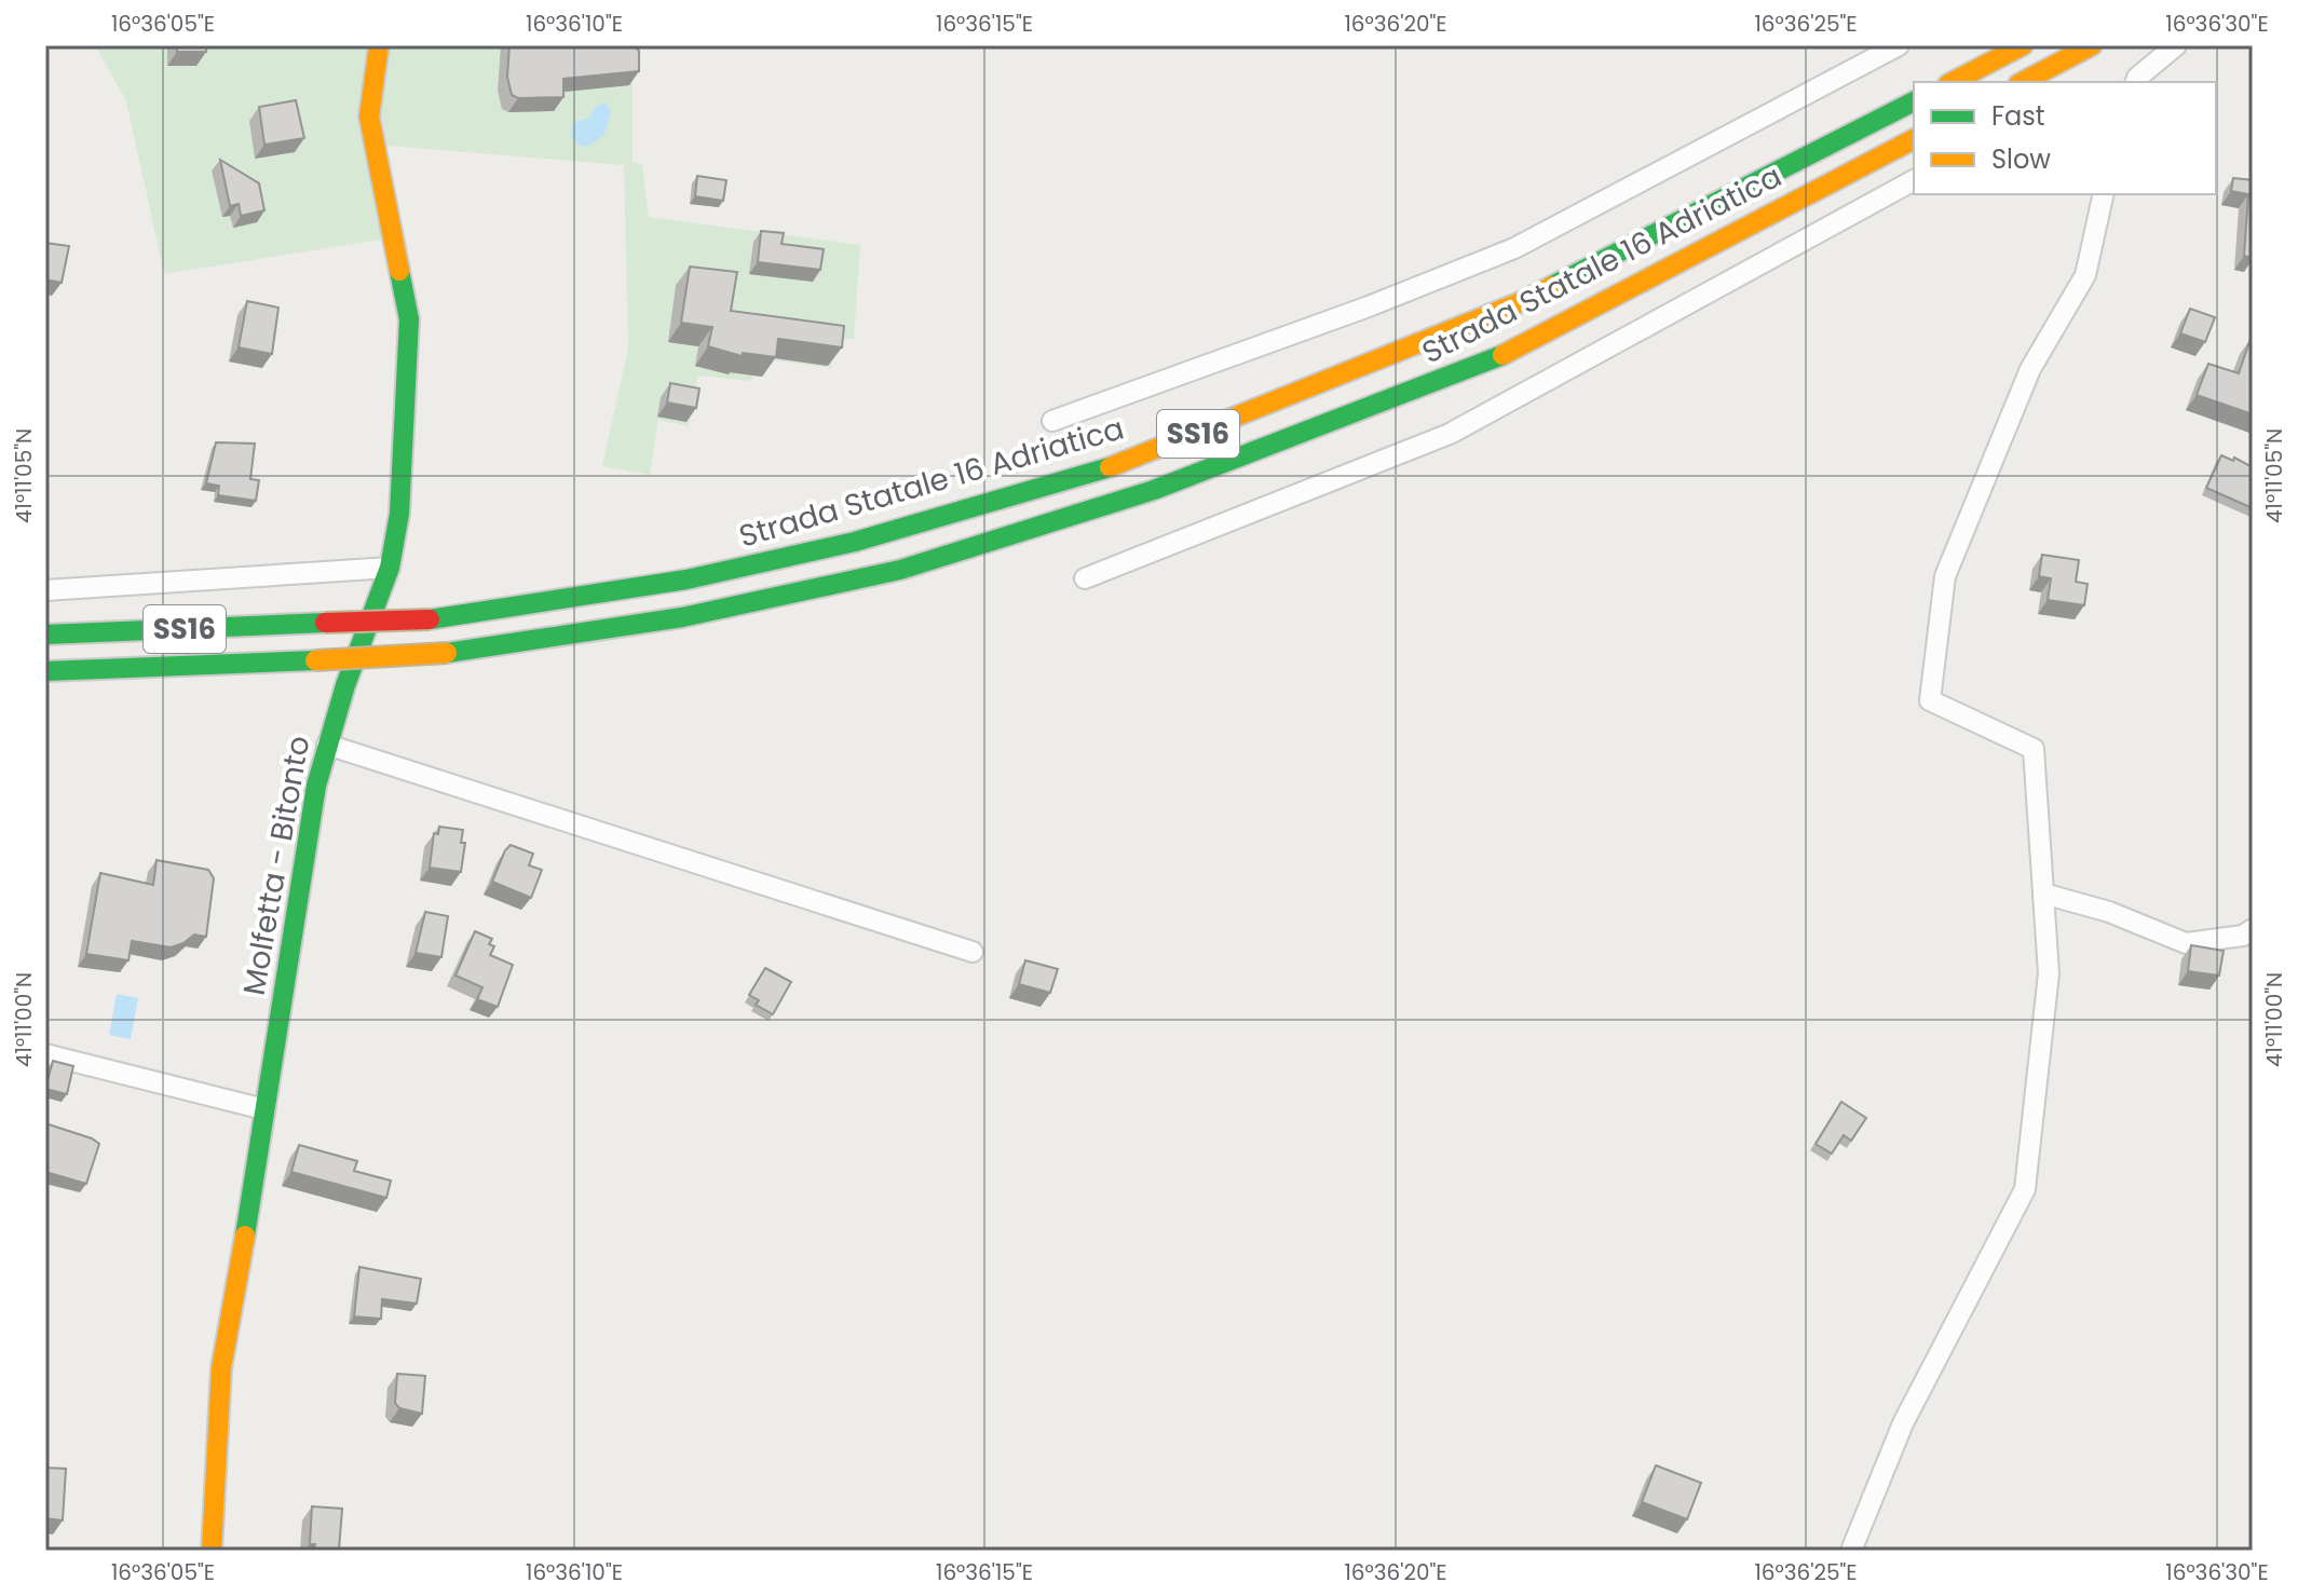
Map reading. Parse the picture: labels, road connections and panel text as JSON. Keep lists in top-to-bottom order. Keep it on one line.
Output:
{"streets":{"main road":["Strada Statale 16 Adriatica","SS16","Molfetta - Bitonto"]},"legend":["Fast","Slow"],"coordinates":["16°36'05\"E","16°36'10\"E","16°36'15\"E","16°36'20\"E","16°36'25\"E","16°36'30\"E","41°11'05\"N","41°11'00\"N"]}
